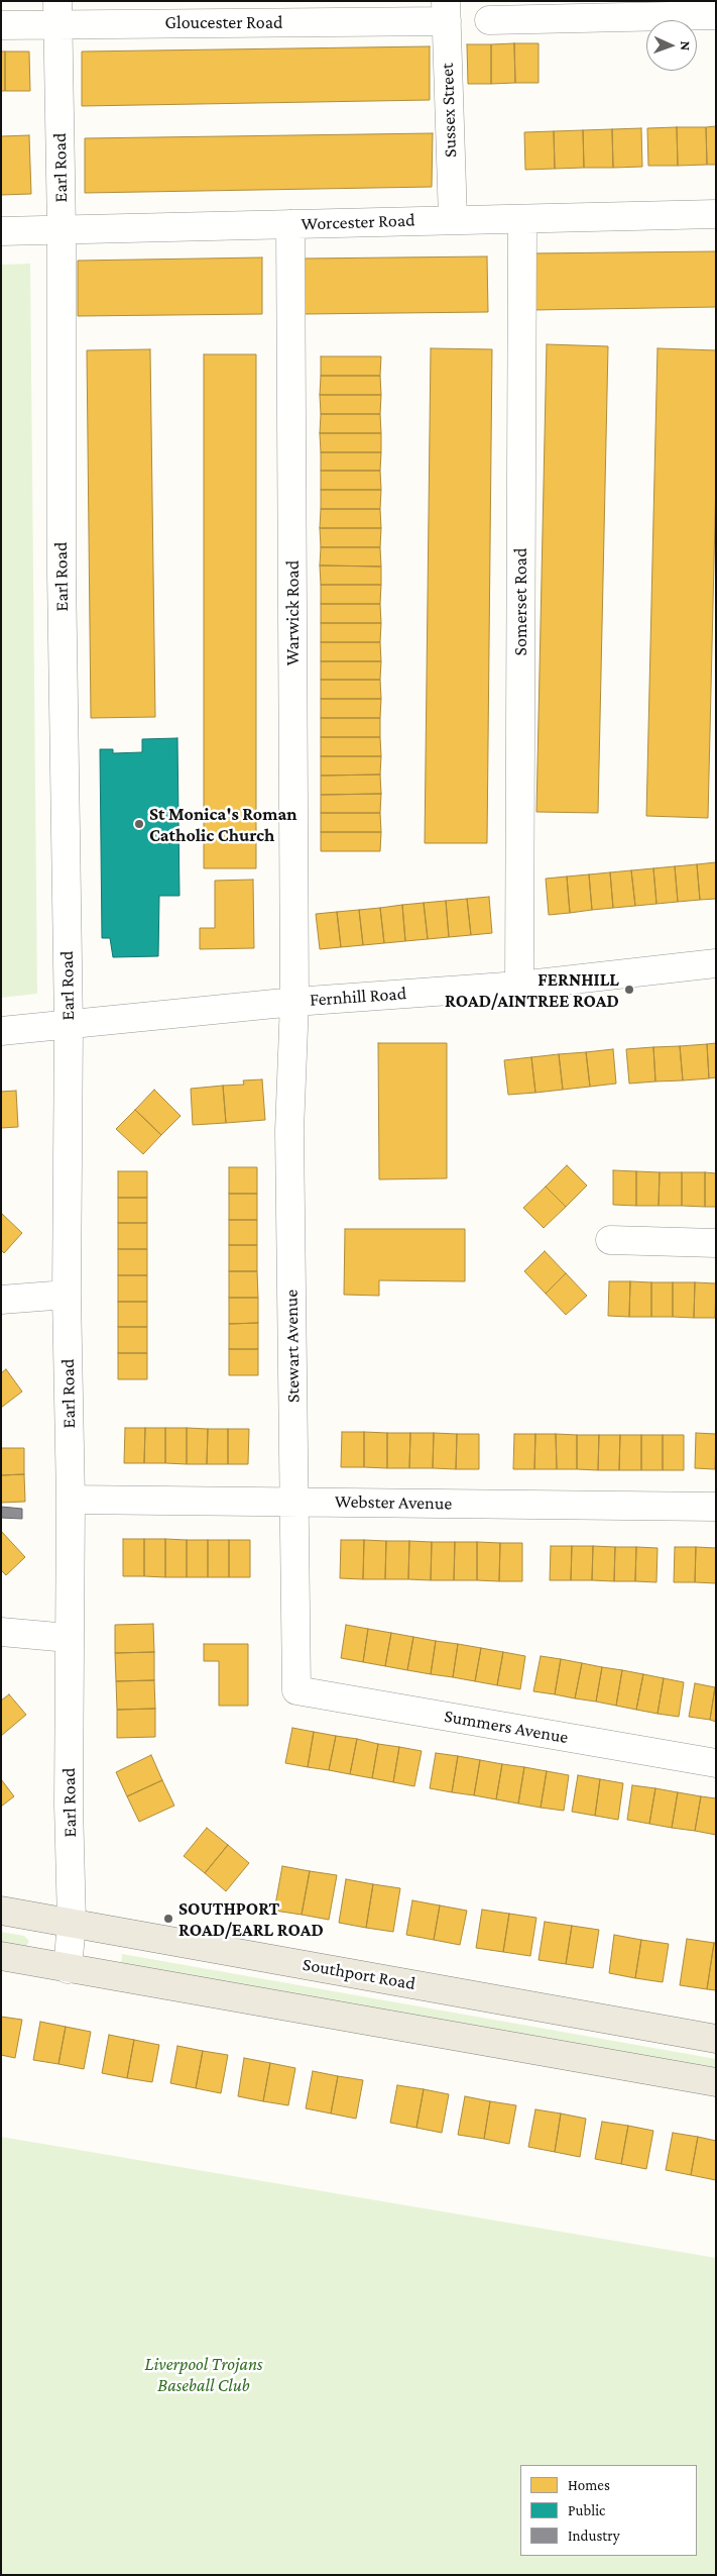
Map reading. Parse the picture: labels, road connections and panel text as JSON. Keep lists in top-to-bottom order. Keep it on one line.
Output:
{"streets":{"main road":["Southport Road"],"street":["Gloucester Road","Sussex Street","Earl Road","Worcester Road","Somerset Road","Warwick Road","Fernhill Road","Stewart Avenue","Webster Avenue","Summers Avenue"]},"crossings":[["Gloucester Road","Sussex Street"],["Gloucester Road","Earl Road"],["Sussex Street","Worcester Road"],["Earl Road","Worcester Road"],["Earl Road","Fernhill Road"],["Earl Road","Webster Avenue"],["Earl Road","Southport Road"],["Worcester Road","Somerset Road"],["Worcester Road","Warwick Road"],["Somerset Road","Fernhill Road"],["Warwick Road","Fernhill Road"],["Warwick Road","Stewart Avenue"],["Fernhill Road","Stewart Avenue"],["Stewart Avenue","Webster Avenue"],["Stewart Avenue","Summers Avenue"]],"parks":["Liverpool Trojans Baseball Club"],"places":["St Monica's Roman Catholic Church","FERNHILL ROAD/AINTREE ROAD","SOUTHPORT ROAD/EARL ROAD"],"legend":["Homes","Public","Industry"],"north":"right"}
